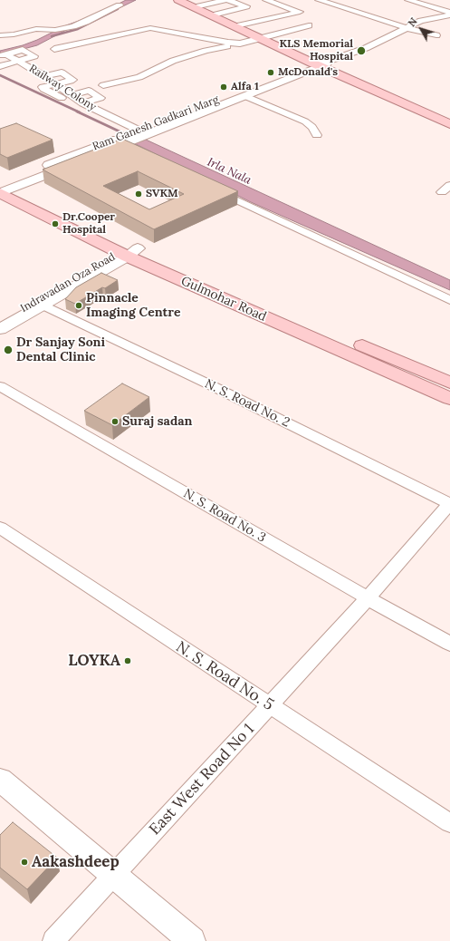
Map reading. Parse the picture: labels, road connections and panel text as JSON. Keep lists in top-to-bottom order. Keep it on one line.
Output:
{"streets":{"main road":["Gulmohar Road"],"street":["Railway Colony","Ram Ganesh Gadkari Marg","Indravadan Oza Road","N. S. Road No. 2","N. S. Road No. 3","N. S. Road No. 5","East West Road No 1"]},"crossings":[["Railway Colony","Ram Ganesh Gadkari Marg"],["Ram Ganesh Gadkari Marg","Gulmohar Road"],["Indravadan Oza Road","Gulmohar Road"],["Indravadan Oza Road","N. S. Road No. 2"],["N. S. Road No. 2","East West Road No 1"],["N. S. Road No. 3","East West Road No 1"],["N. S. Road No. 5","East West Road No 1"]],"water":["Irla Nala"],"places":["KLS Memorial Hospital","McDonald's","Alfa 1","SVKM","Dr.Cooper Hospital","Pinnacle Imaging Centre","Dr Sanjay Soni Dental Clinic","Suraj sadan","LOYKA","Aakashdeep"],"north":"top left"}
